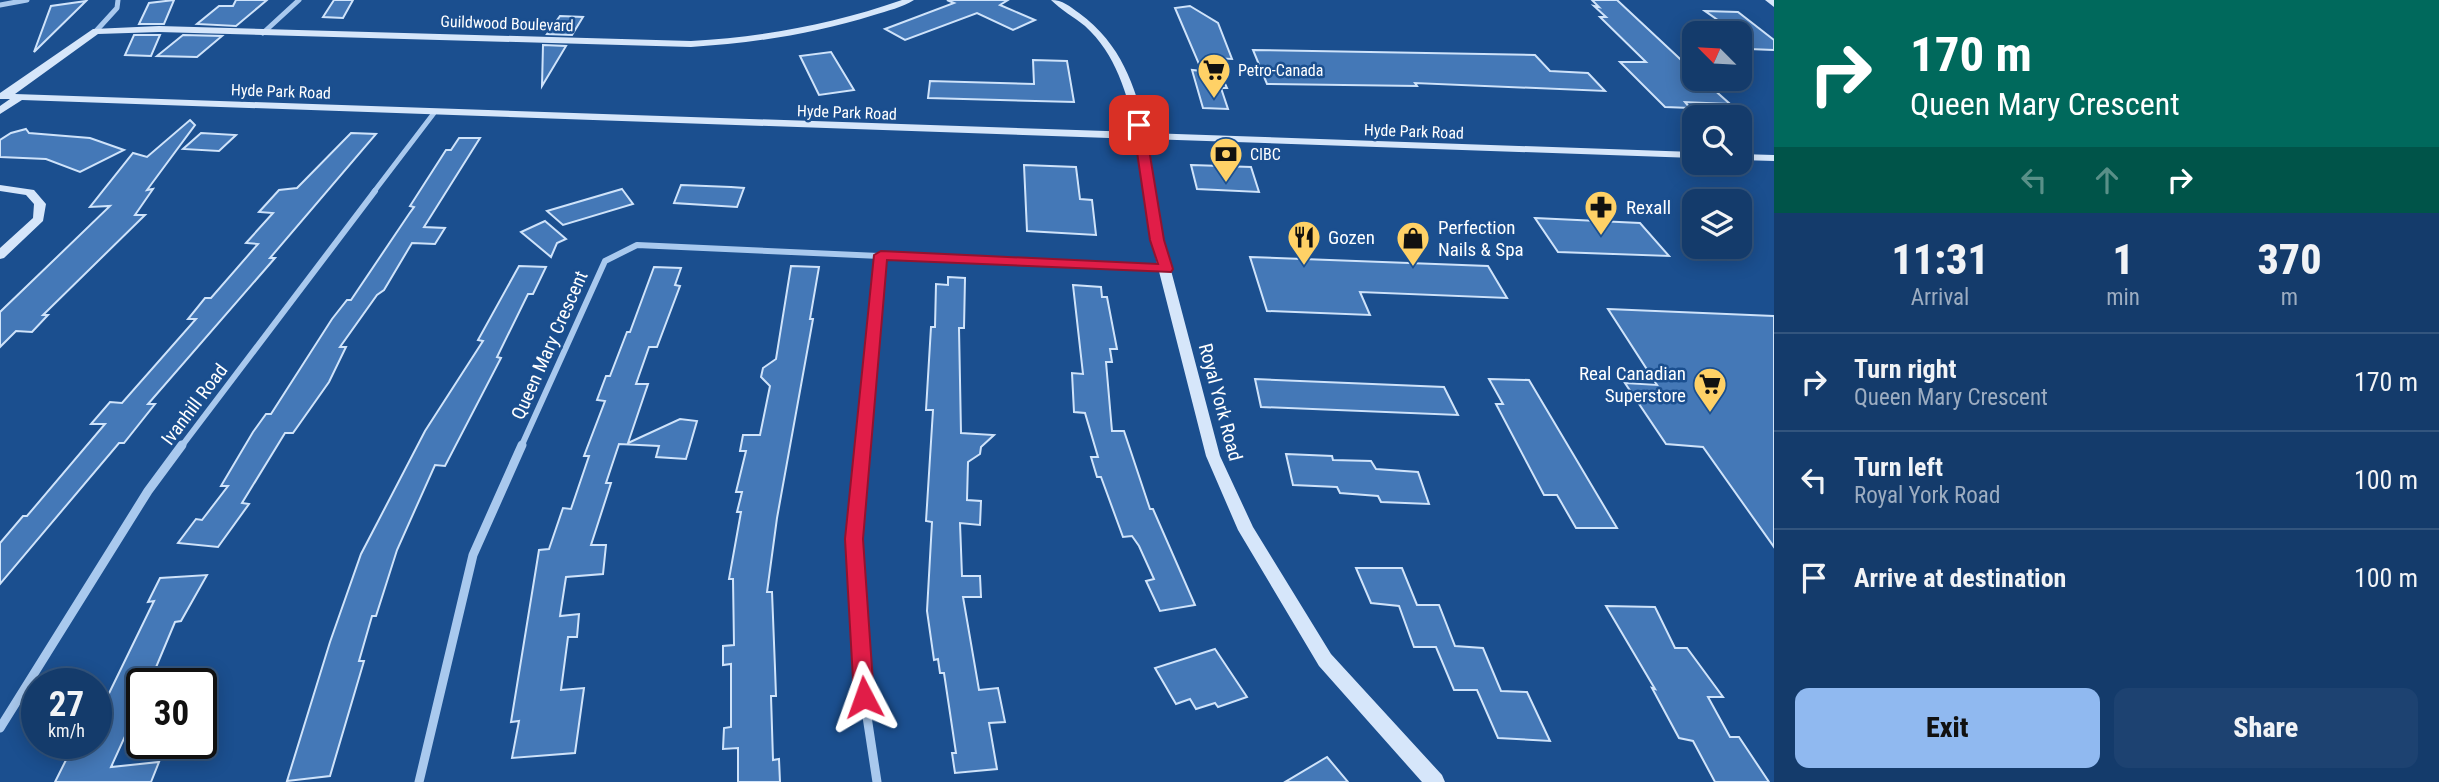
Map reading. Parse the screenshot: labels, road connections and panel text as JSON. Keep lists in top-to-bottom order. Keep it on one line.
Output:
{"streets":{"street":["Guildwood Boulevard","Hyde Park Road","Queen Mary Crescent","Royal York Road","Ivanhill Road"]},"crossings":[["Hyde Park Road","Royal York Road"],["Hyde Park Road","Ivanhill Road"],["Queen Mary Crescent","Royal York Road"]],"places":{"supermarket":["Petro-Canada","Real Canadian Superstore"],"bank":["CIBC"],"pharmacy":["Rexall"],"restaurant":["Gozen"],"shop":["Perfection Nails & Spa"]},"north":"top left","page":{"turn":["170 m","Queen Mary Crescent"],"eta":["11:31","Arrival","1","min","370","m"],"list":[{"name":"Turn right","note":"Queen Mary Crescent","value":"170 m"},{"name":"Turn left","note":"Royal York Road","value":"100 m"},{"name":"Arrive at destination","value":"100 m"}],"speed":"27 km/h","limit":"30","buttons":["Exit","Share"]}}
